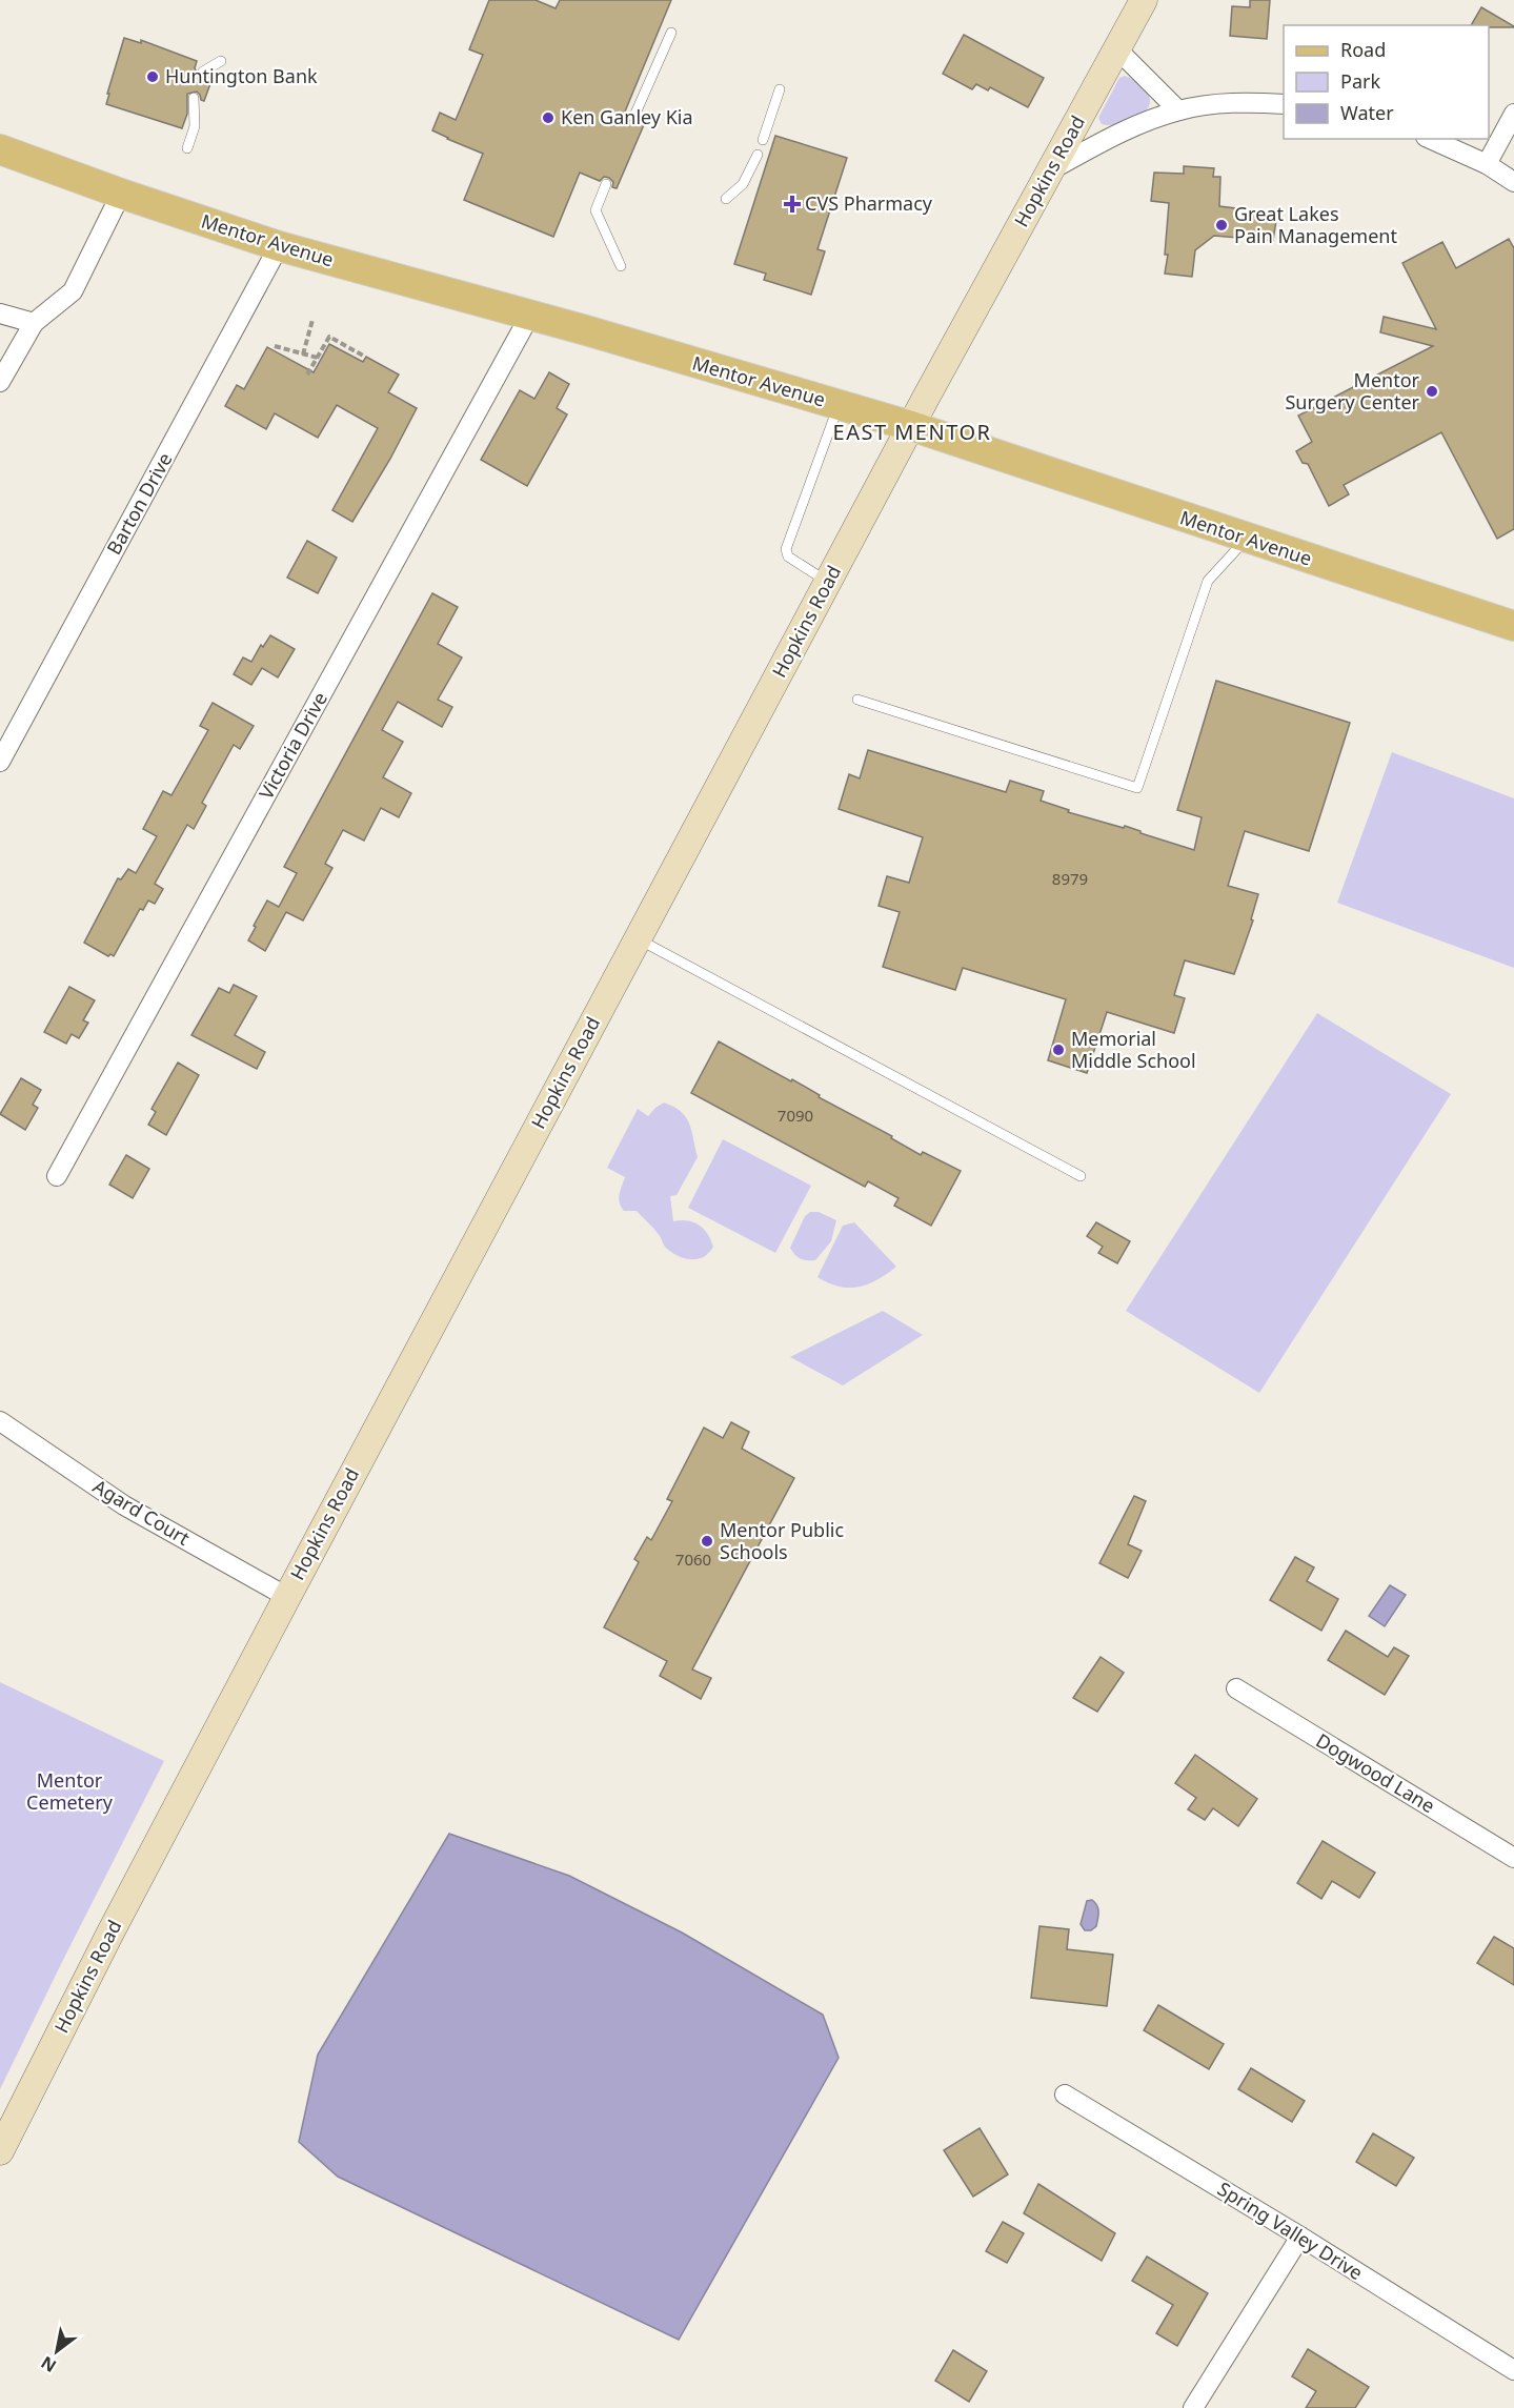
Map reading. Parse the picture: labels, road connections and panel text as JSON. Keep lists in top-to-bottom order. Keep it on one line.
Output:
{"streets":{"main road":["Mentor Avenue"],"street":["Hopkins Road","Barton Drive","Victoria Drive","Agard Court","Dogwood Lane","Spring Valley Drive"]},"crossings":[["Hopkins Road","Mentor Avenue"],["Hopkins Road","Agard Court"],["Mentor Avenue","Barton Drive"],["Mentor Avenue","Victoria Drive"]],"districts":["EAST MENTOR"],"parks":["Mentor Cemetery"],"places":{"other":["Huntington Bank","Ken Ganley Kia","Great Lakes Pain Management","Mentor Surgery Center","Memorial Middle School","Mentor Public Schools"],"health":["CVS Pharmacy"]},"house_numbers":["8979","7090","7060"],"legend":["Road","Park","Water"],"north":"bottom left"}
